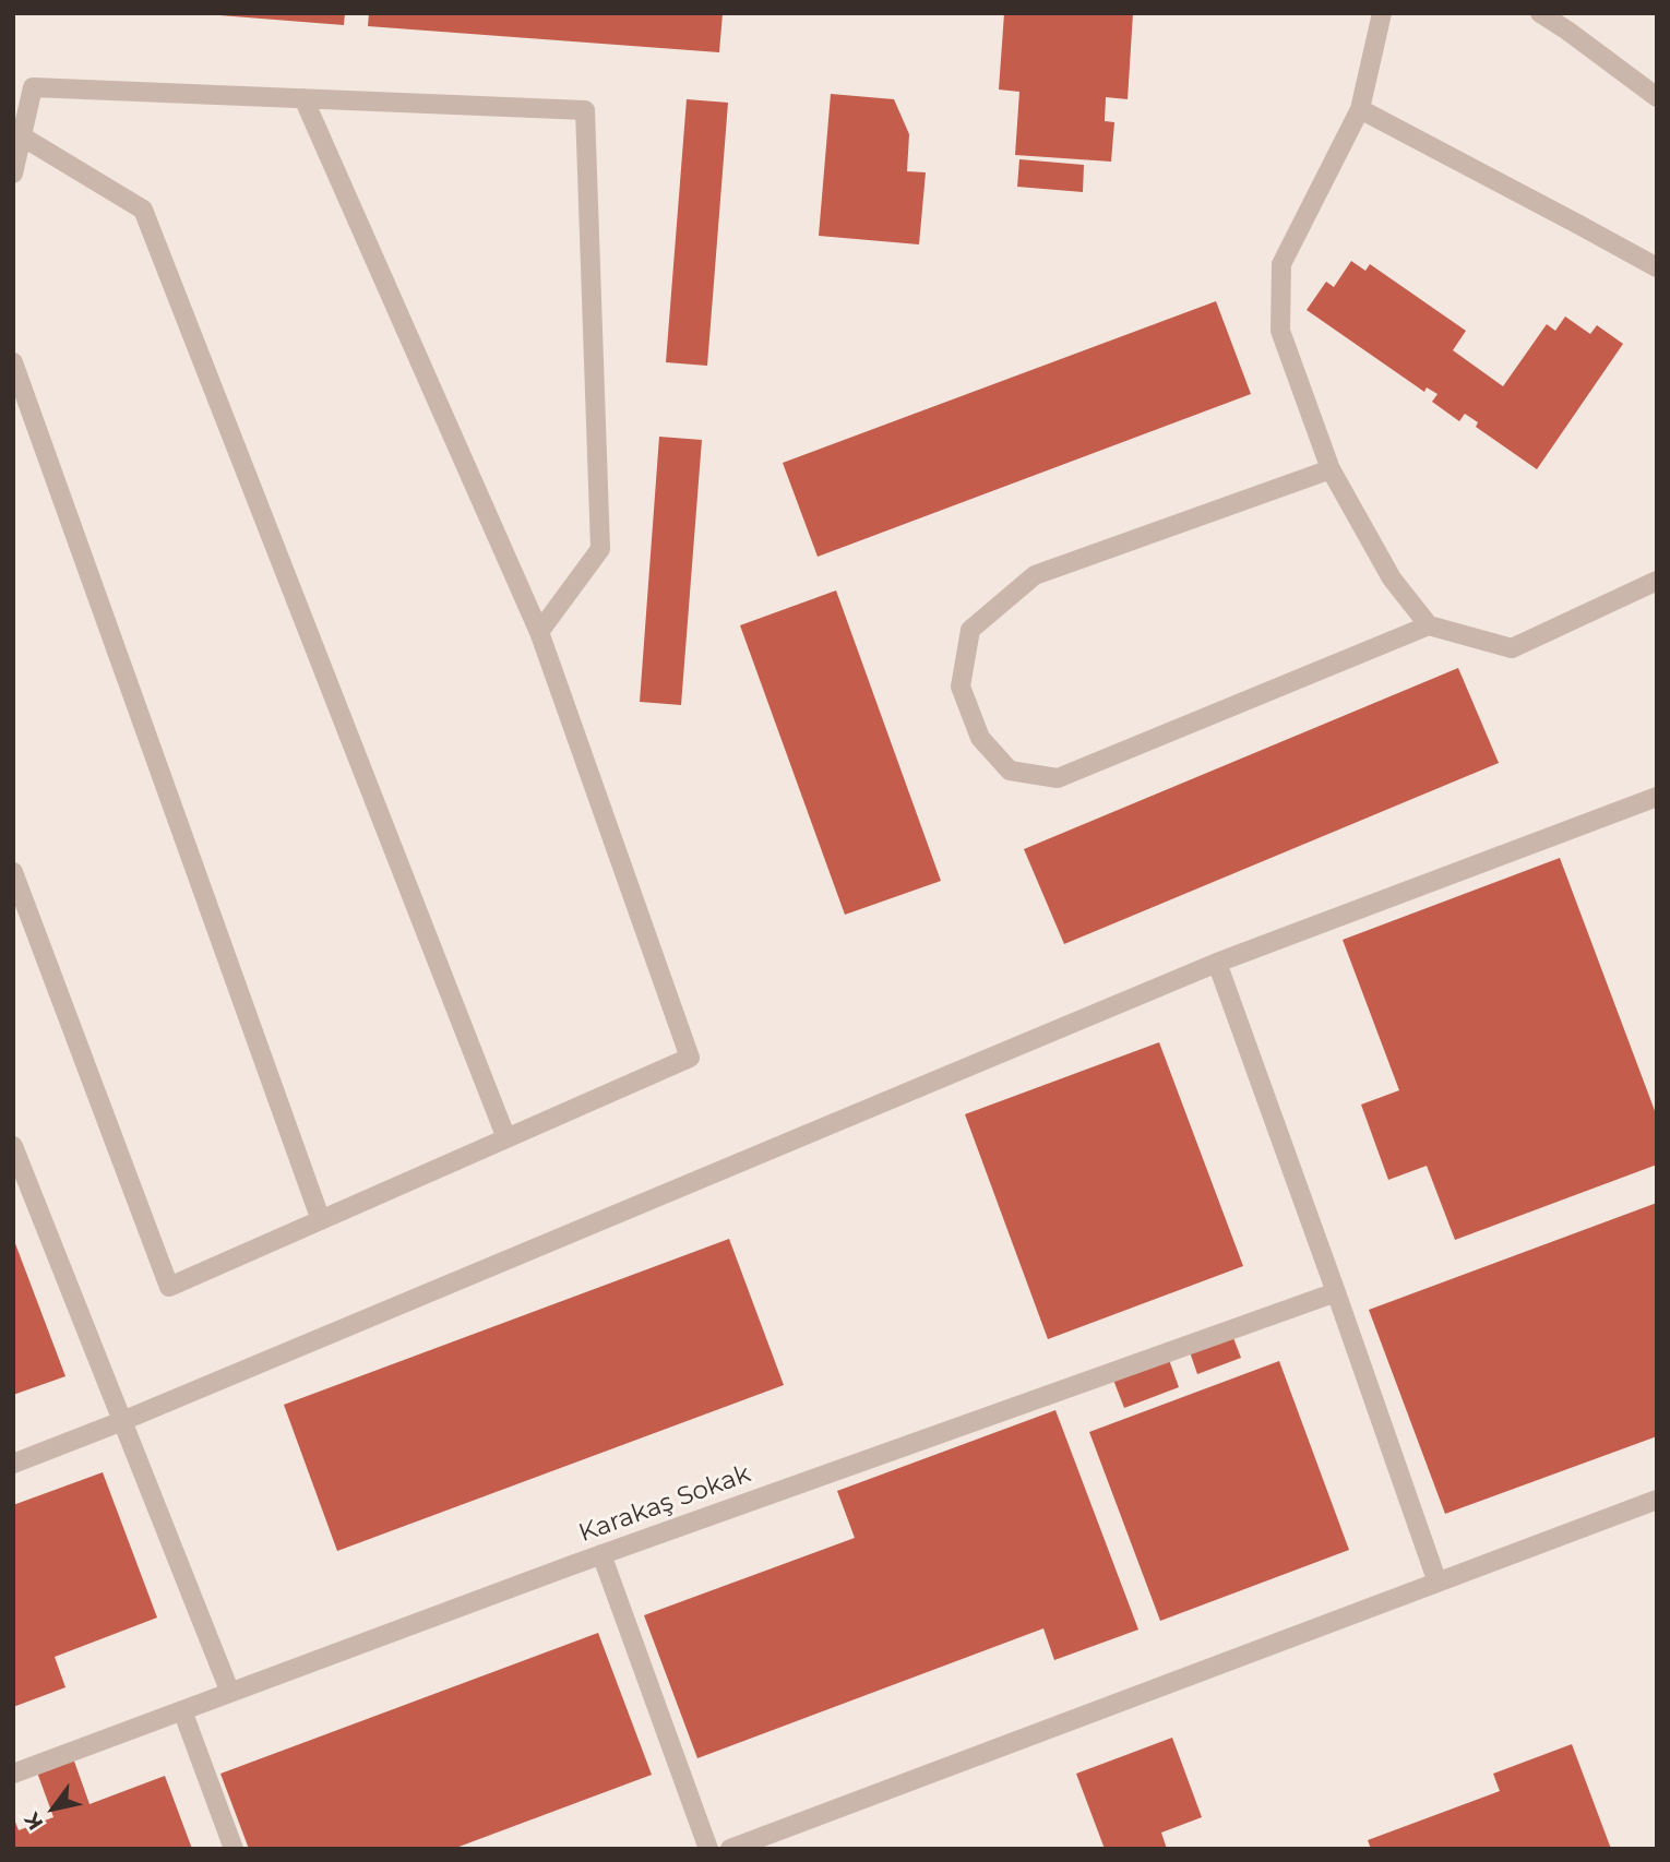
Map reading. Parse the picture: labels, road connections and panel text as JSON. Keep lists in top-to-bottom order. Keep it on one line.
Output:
{"streets":{"street":["Karakaş Sokak"]},"north":"bottom left"}
